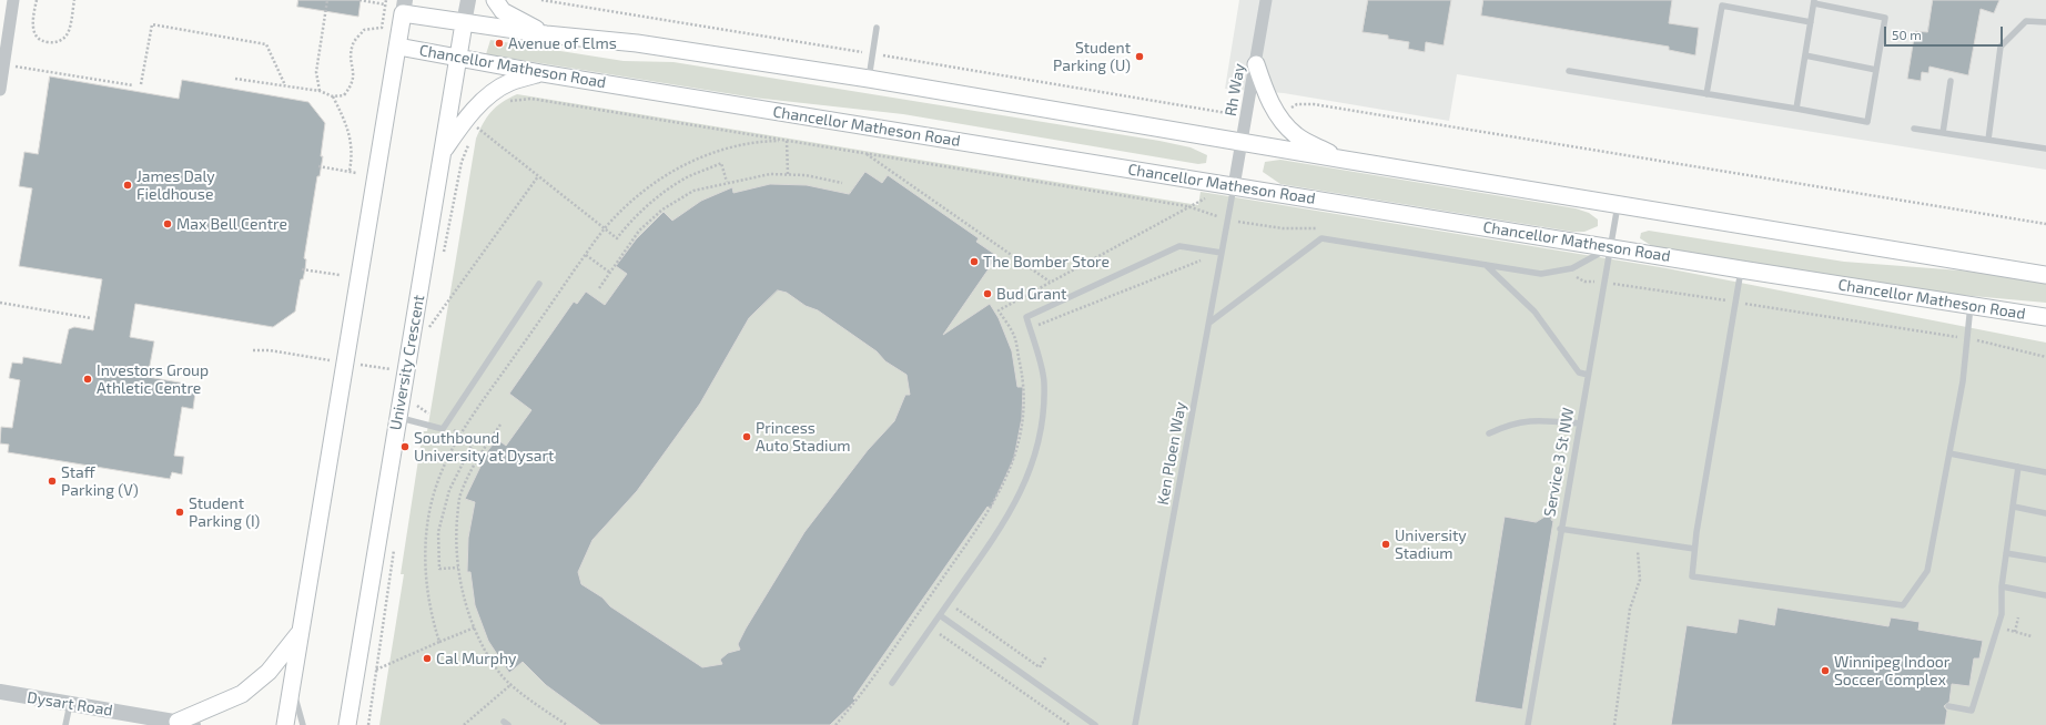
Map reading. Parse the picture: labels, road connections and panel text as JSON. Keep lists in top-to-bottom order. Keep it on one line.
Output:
{"streets":{"main road":["Chancellor Matheson Road","University Crescent"],"street":["Rh Way","Dysart Road"],"lane":["Ken Ploen Way","Service 3 St NW"]},"crossings":[["Chancellor Matheson Road","Rh Way"],["Chancellor Matheson Road","University Crescent"],["Chancellor Matheson Road","Ken Ploen Way"],["Chancellor Matheson Road","Service 3 St NW"],["Rh Way","Ken Ploen Way"]],"places":["Avenue of Elms","Student Parking (U)","James Daly Fieldhouse","Max Bell Centre","The Bomber Store","Bud Grant","Investors Group Athletic Centre","Princess Auto Stadium","Southbound University at Dysart","Staff Parking (V)","Student Parking (I)","University Stadium","Cal Murphy","Winnipeg Indoor Soccer Complex"],"scale_bar":"50 m"}
